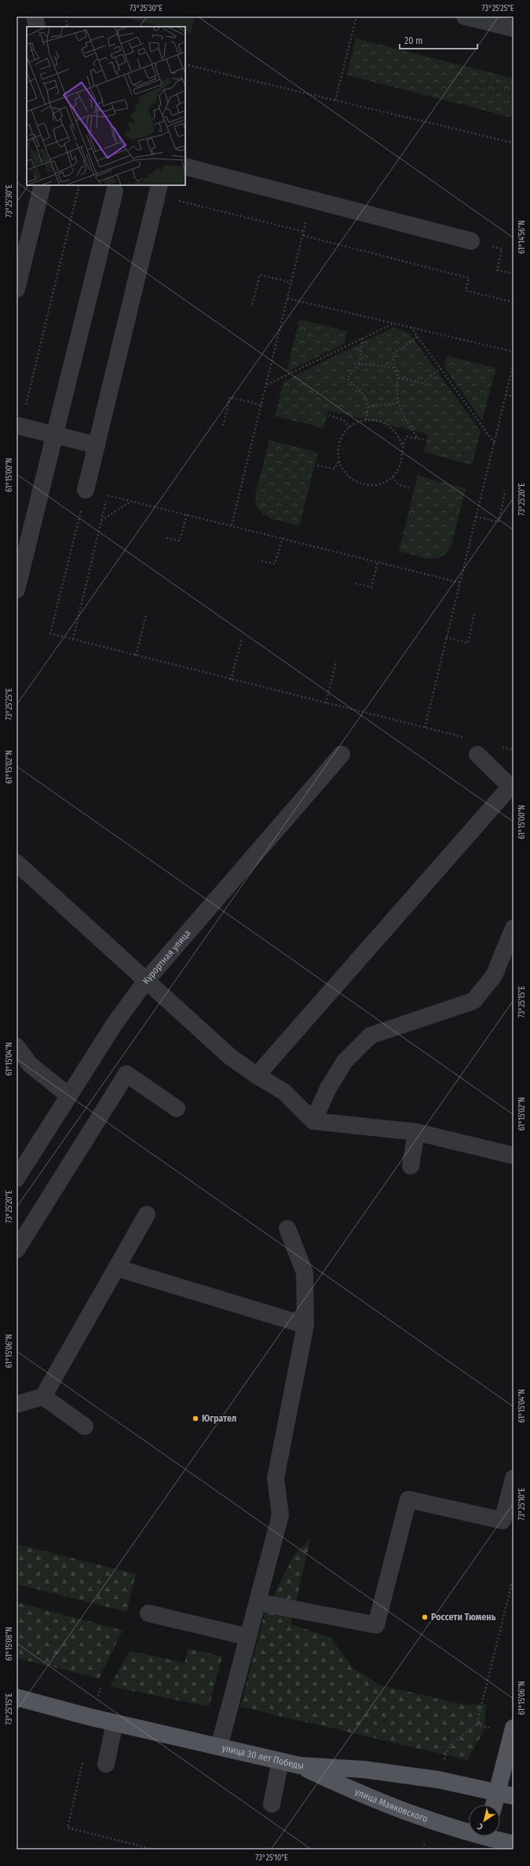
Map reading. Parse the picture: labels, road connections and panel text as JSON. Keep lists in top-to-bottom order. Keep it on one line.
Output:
{"streets":{"main road":["улица 30 лет Победы","улица Маяковского"],"street":["Курортная улица"]},"crossings":[["улица 30 лет Победы","улица Маяковского"]],"places":["Югрател","Россети Тюмень"],"scale_bar":"20 m","north":"bottom left","coordinates":["73°25'30\"E","73°25'25\"E","61°14'56\"N","61°15'00\"N","73°25'20\"E","61°15'02\"N","73°25'15\"E","61°15'04\"N","61°15'06\"N","73°25'10\"E","61°15'08\"N"]}
